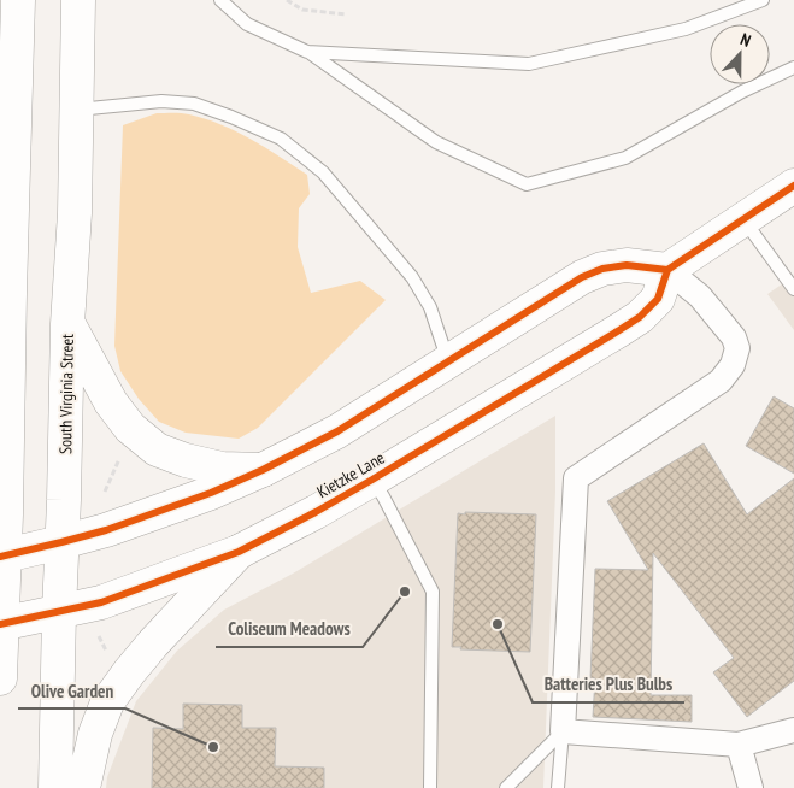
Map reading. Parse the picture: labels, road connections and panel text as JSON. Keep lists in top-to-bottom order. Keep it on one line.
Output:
{"streets":{"main road":["South Virginia Street","Kietzke Lane"]},"crossings":[["South Virginia Street","Kietzke Lane"]],"places":["Coliseum Meadows","Batteries Plus Bulbs","Olive Garden"],"north":"top"}
